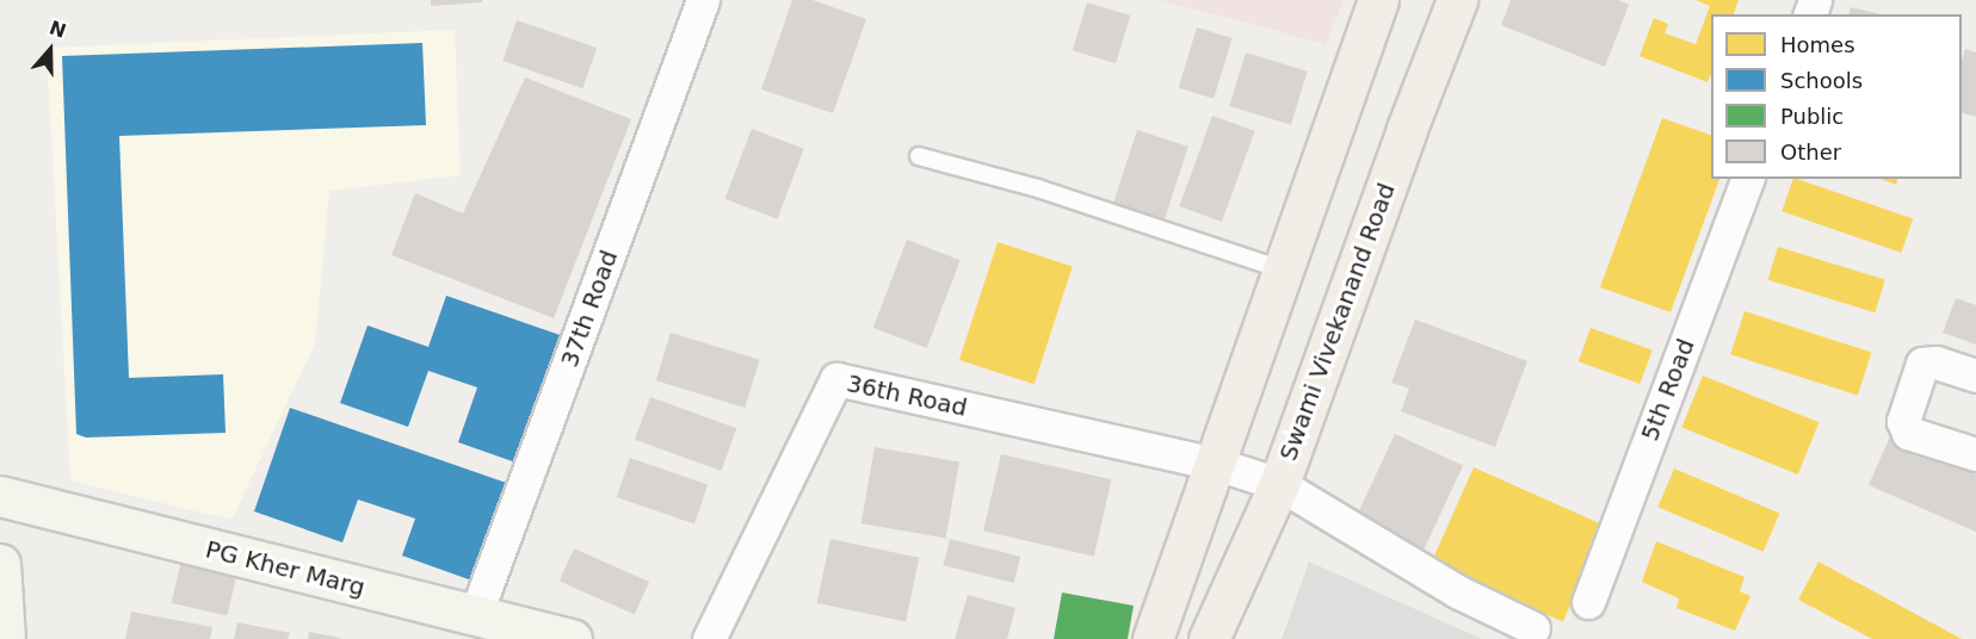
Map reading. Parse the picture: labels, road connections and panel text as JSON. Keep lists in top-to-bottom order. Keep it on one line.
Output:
{"streets":{"main road":["Swami Vivekanand Road"],"street":["37th Road","5th Road","36th Road","PG Kher Marg"]},"crossings":[["37th Road","PG Kher Marg"]],"legend":["Homes","Schools","Public","Other"],"north":"top"}
